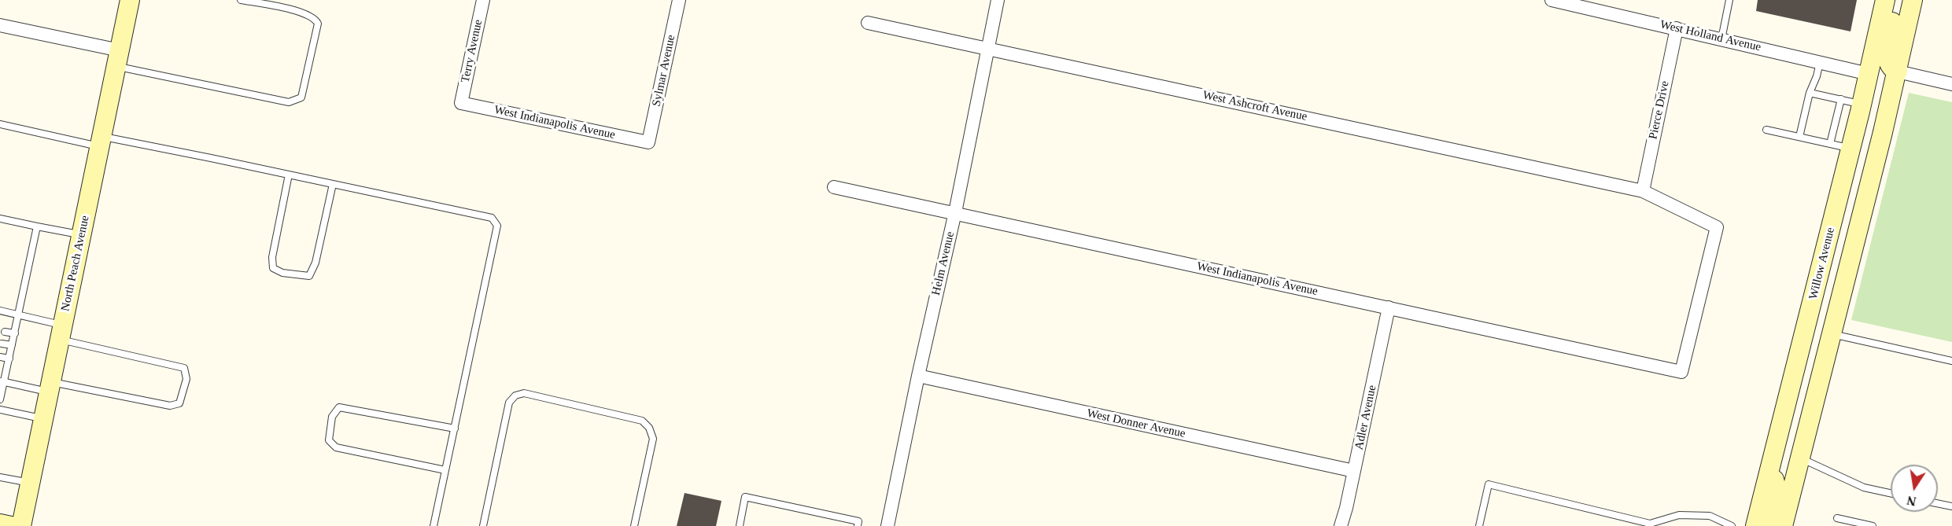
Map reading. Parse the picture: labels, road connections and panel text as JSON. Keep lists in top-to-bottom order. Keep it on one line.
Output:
{"streets":{"main road":["North Peach Avenue","Willow Avenue"],"street":["West Holland Avenue","Terry Avenue","Sylmar Avenue","West Ashcroft Avenue","Pierce Drive","West Indianapolis Avenue","Helm Avenue","Adler Avenue","West Donner Avenue"]},"crossings":[["West Holland Avenue","Pierce Drive"],["West Holland Avenue","Willow Avenue"],["Terry Avenue","West Indianapolis Avenue"],["Sylmar Avenue","West Indianapolis Avenue"],["West Ashcroft Avenue","Pierce Drive"],["West Ashcroft Avenue","West Indianapolis Avenue"],["West Ashcroft Avenue","Helm Avenue"],["West Indianapolis Avenue","Helm Avenue"],["West Indianapolis Avenue","Adler Avenue"],["Helm Avenue","West Donner Avenue"],["Adler Avenue","West Donner Avenue"]],"north":"bottom"}
